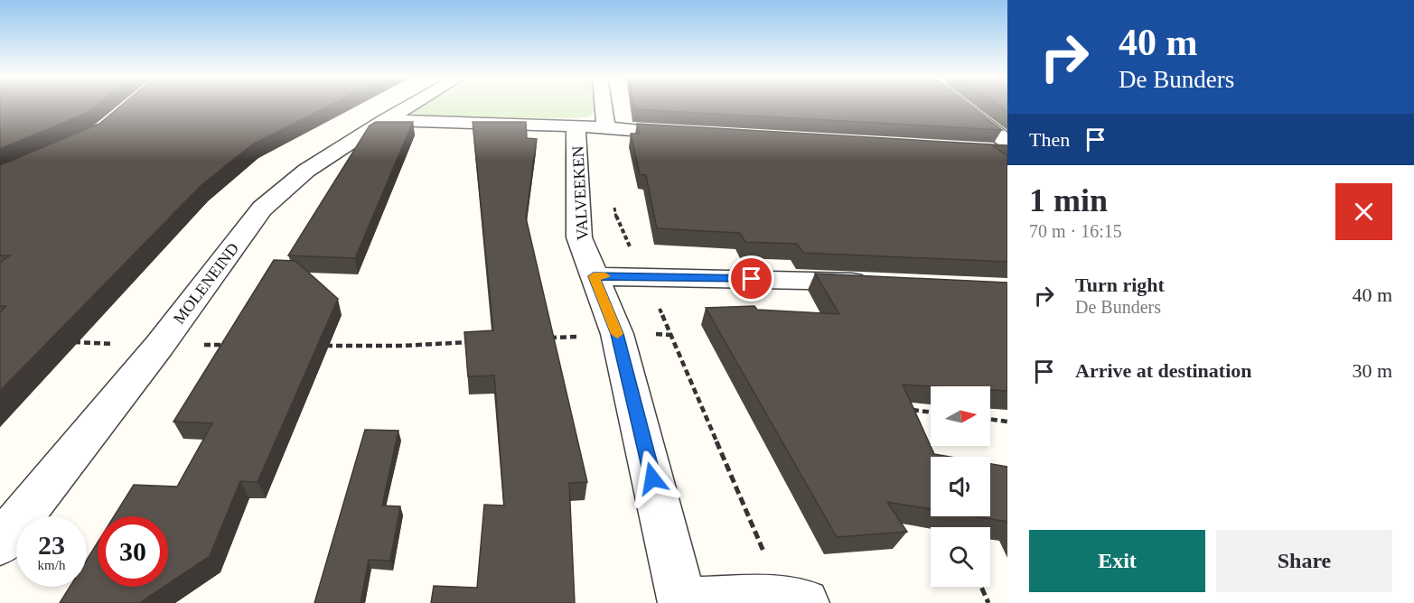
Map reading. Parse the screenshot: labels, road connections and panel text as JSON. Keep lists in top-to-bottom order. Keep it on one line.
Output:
{"streets":{"street":["VALVEEKEN","MOLENEIND"]},"north":"right","page":{"turn":["40 m","De Bunders"],"then":"Then","heading":["1 min","70 m · 16:15"],"list":[{"name":"Turn right","note":"De Bunders","value":"40 m"},{"name":"Arrive at destination","value":"30 m"}],"speed":"23 km/h","limit":"30","buttons":["Exit","Share"]}}
